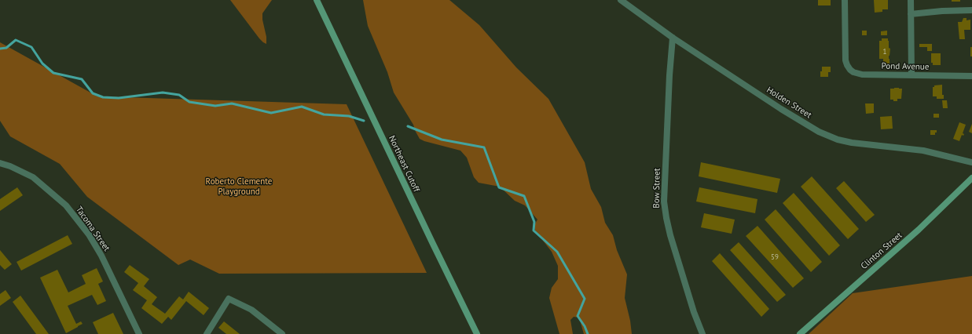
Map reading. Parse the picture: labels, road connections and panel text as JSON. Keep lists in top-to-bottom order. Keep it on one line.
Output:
{"streets":{"main road":["Northeast Cutoff","Clinton Street"],"street":["Pond Avenue","Holden Street","Bow Street","Tacoma Street"]},"crossings":[["Holden Street","Bow Street"]],"parks":["Roberto Clemente Playground"],"house_numbers":["1","59"]}
